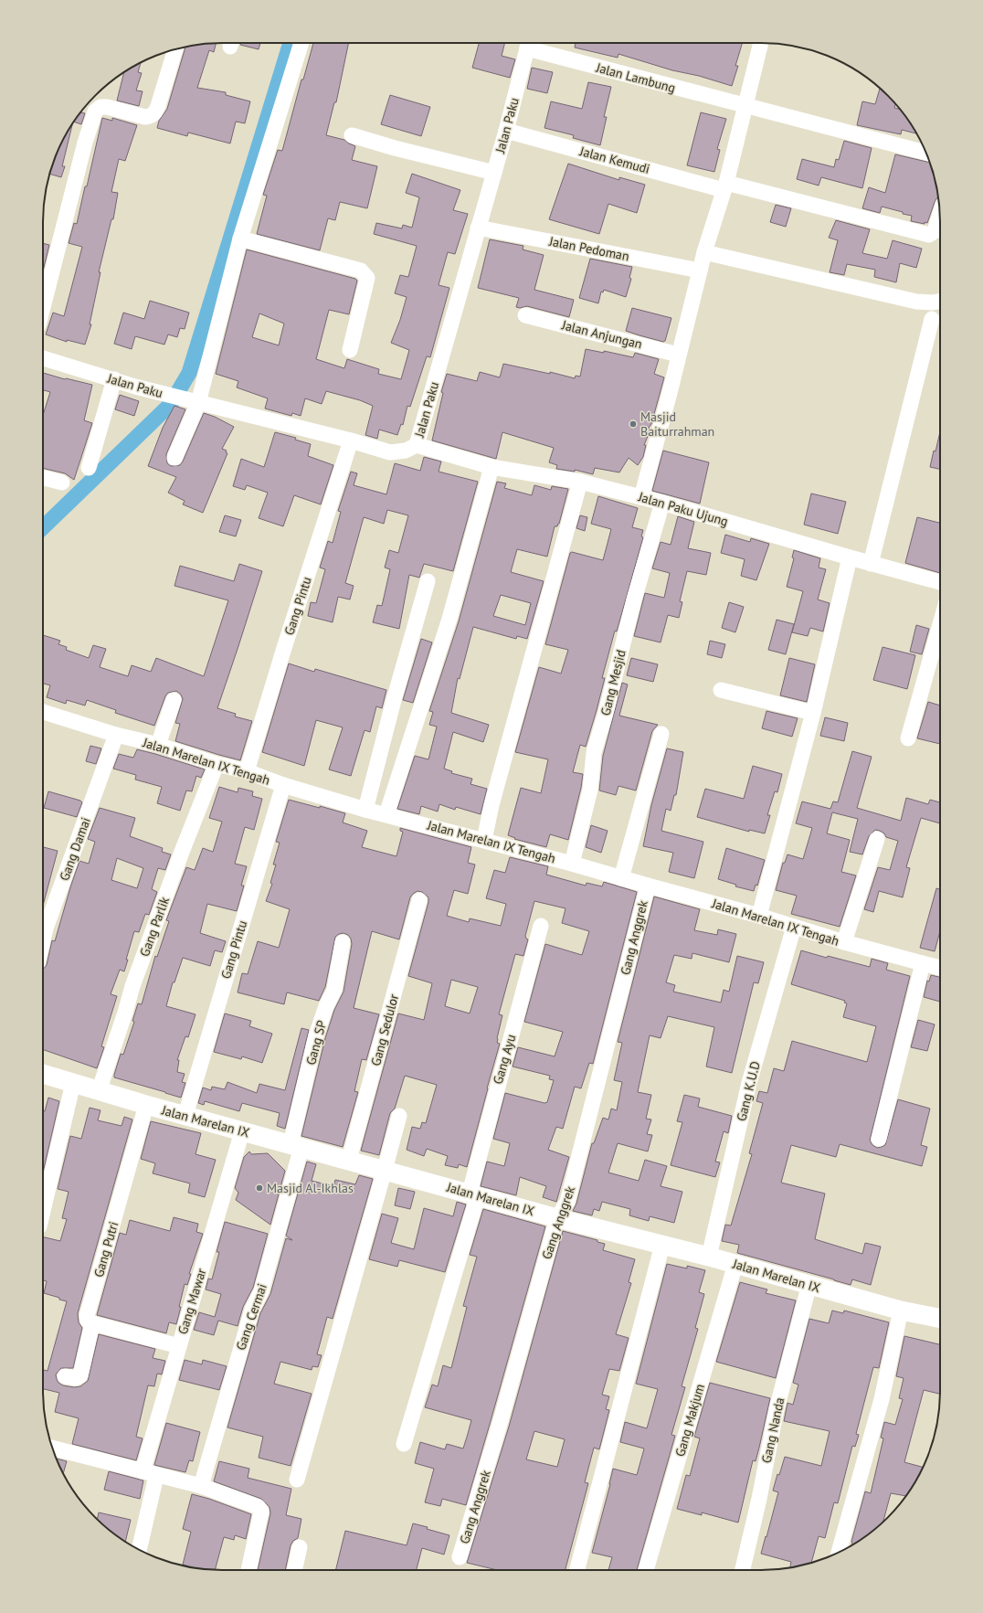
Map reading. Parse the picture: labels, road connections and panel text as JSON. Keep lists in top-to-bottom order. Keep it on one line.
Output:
{"streets":{"main road":["Jalan Marelan IX"],"street":["Jalan Lambung","Jalan Paku","Jalan Kemudi","Jalan Pedoman","Jalan Anjungan","Jalan Paku Ujung","Gang Pintu","Gang Mesjid","Jalan Marelan IX Tengah","Gang Damai","Gang Parlik","Gang Anggrek","Gang Sedulor","Gang SP","Gang Ayu","Gang K.U.D","Gang Putri","Gang Mawar","Gang Cermai","Gang Makjum","Gang Nanda"]},"crossings":[["Jalan Lambung","Jalan Paku"],["Jalan Paku","Jalan Kemudi"],["Jalan Paku","Jalan Pedoman"],["Jalan Paku","Jalan Paku Ujung"],["Jalan Paku","Gang Pintu"],["Jalan Paku Ujung","Gang Mesjid"],["Gang Pintu","Jalan Marelan IX Tengah"],["Gang Pintu","Jalan Marelan IX"],["Gang Mesjid","Jalan Marelan IX Tengah"],["Jalan Marelan IX Tengah","Gang Damai"],["Jalan Marelan IX Tengah","Gang Parlik"],["Jalan Marelan IX Tengah","Gang Anggrek"],["Jalan Marelan IX Tengah","Gang K.U.D"],["Gang Parlik","Jalan Marelan IX"],["Gang Anggrek","Jalan Marelan IX"],["Gang Sedulor","Jalan Marelan IX"],["Gang SP","Jalan Marelan IX"],["Gang SP","Gang Cermai"],["Gang Ayu","Jalan Marelan IX"],["Gang K.U.D","Jalan Marelan IX"],["Jalan Marelan IX","Gang Putri"],["Jalan Marelan IX","Gang Mawar"],["Jalan Marelan IX","Gang Cermai"],["Jalan Marelan IX","Gang Makjum"],["Jalan Marelan IX","Gang Nanda"]],"places":["Masjid Baiturrahman","Masjid Al-Ikhlas"]}
